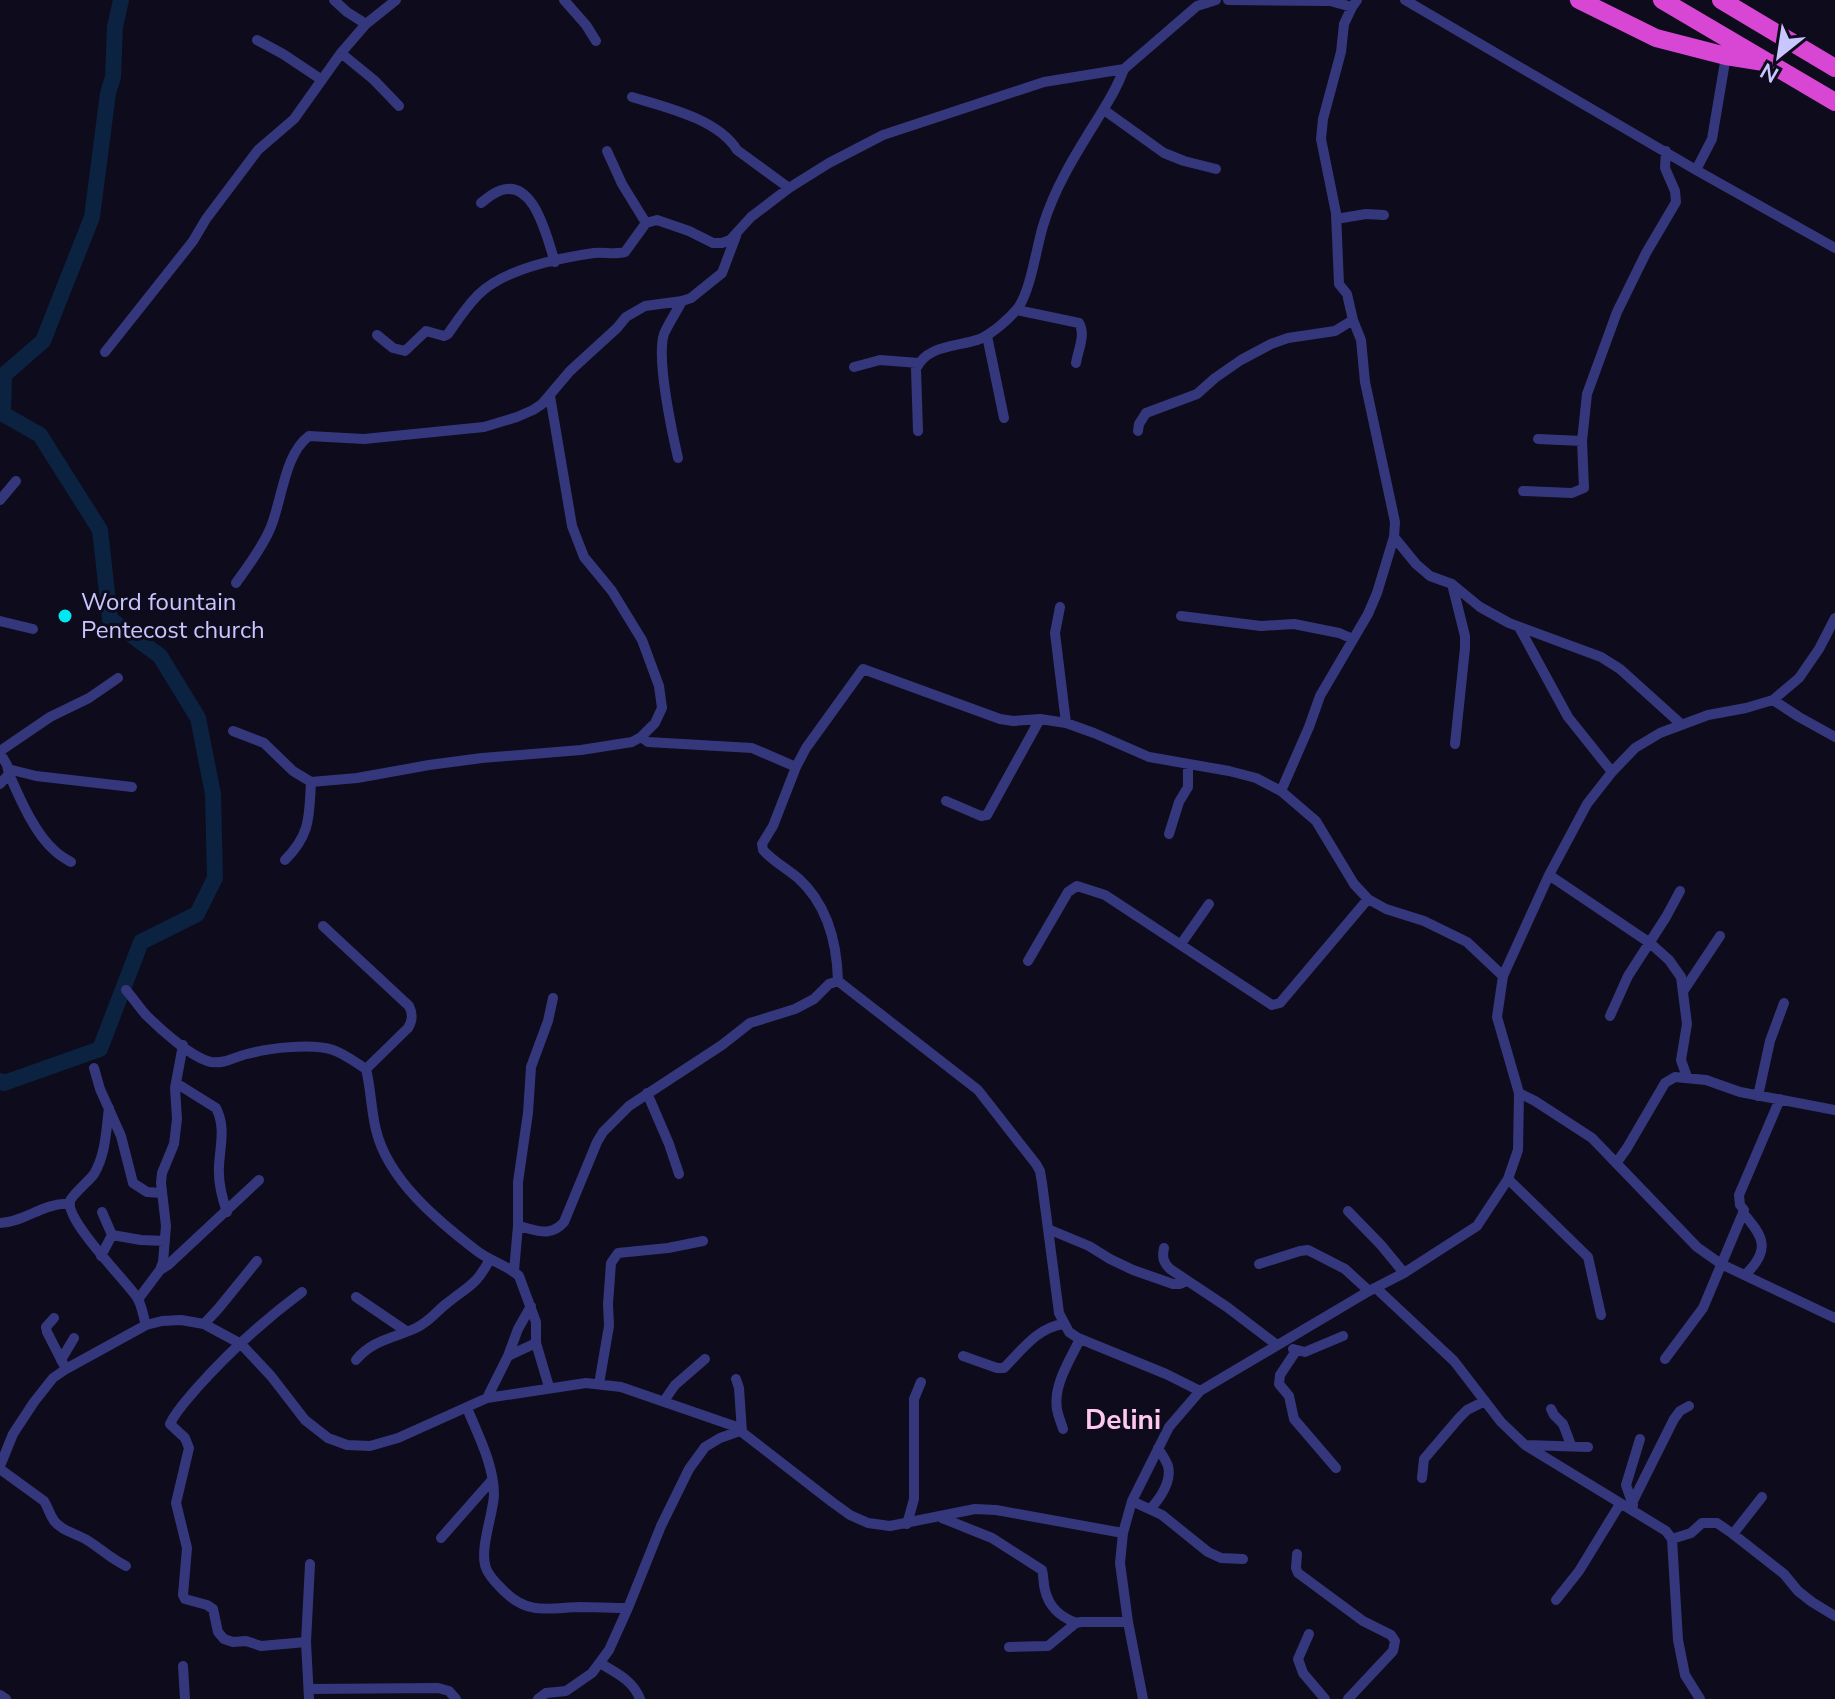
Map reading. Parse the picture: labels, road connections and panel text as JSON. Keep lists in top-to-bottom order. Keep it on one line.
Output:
{"districts":["Delini"],"places":["Word fountain Pentecost church"],"north":"bottom left"}
